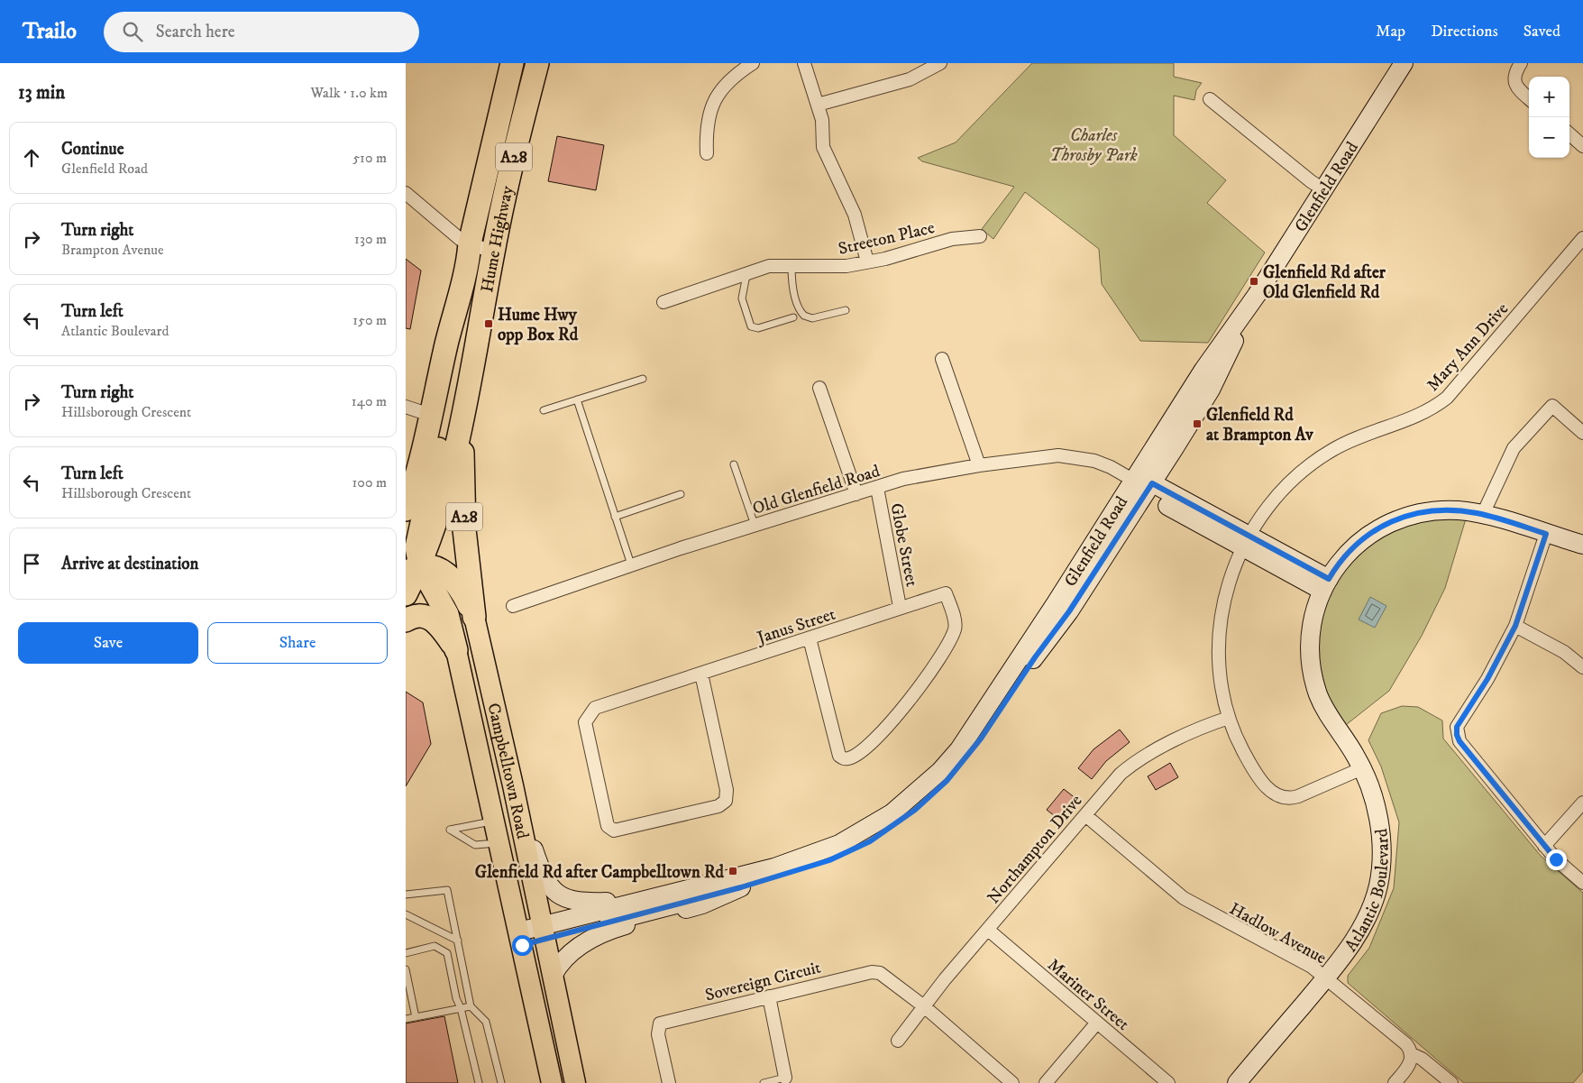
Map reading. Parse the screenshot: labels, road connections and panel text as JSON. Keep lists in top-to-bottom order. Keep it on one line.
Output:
{"streets":{"highway":["A28","Hume Highway"],"main road":["Glenfield Road","Campbelltown Road","Atlantic Boulevard"],"street":["Streeton Place","Mary Ann Drive","Old Glenfield Road","Globe Street","Janus Street","Northampton Drive","Hadlow Avenue","Sovereign Circuit","Mariner Street"]},"crossings":[["A28","Hume Highway"],["A28","Campbelltown Road"],["Glenfield Road","Old Glenfield Road"],["Glenfield Road","Campbelltown Road"],["Mary Ann Drive","Northampton Drive"],["Mary Ann Drive","Atlantic Boulevard"],["Old Glenfield Road","Globe Street"],["Globe Street","Janus Street"],["Northampton Drive","Hadlow Avenue"],["Northampton Drive","Sovereign Circuit"],["Northampton Drive","Mariner Street"],["Atlantic Boulevard","Hadlow Avenue"]],"parks":["Charles Throsby Park"],"places":{"transit":["Glenfield Rd after Old Glenfield Rd","Hume Hwy opp Box Rd","Glenfield Rd at Brampton Av","Glenfield Rd after Campbelltown Rd"]},"page":{"header":"Trailo","search":"Search here","nav":["Map","Directions","Saved"],"heading":["13 min","Walk · 1.0 km"],"map_buttons":["+","−"],"list":[["Continue","Glenfield Road","510 m"],["Turn right","Brampton Avenue","130 m"],["Turn left","Atlantic Boulevard","150 m"],["Turn right","Hillsborough Crescent","140 m"],["Turn left","Hillsborough Crescent","100 m"],"Arrive at destination"],"buttons":["Save","Share"]}}
